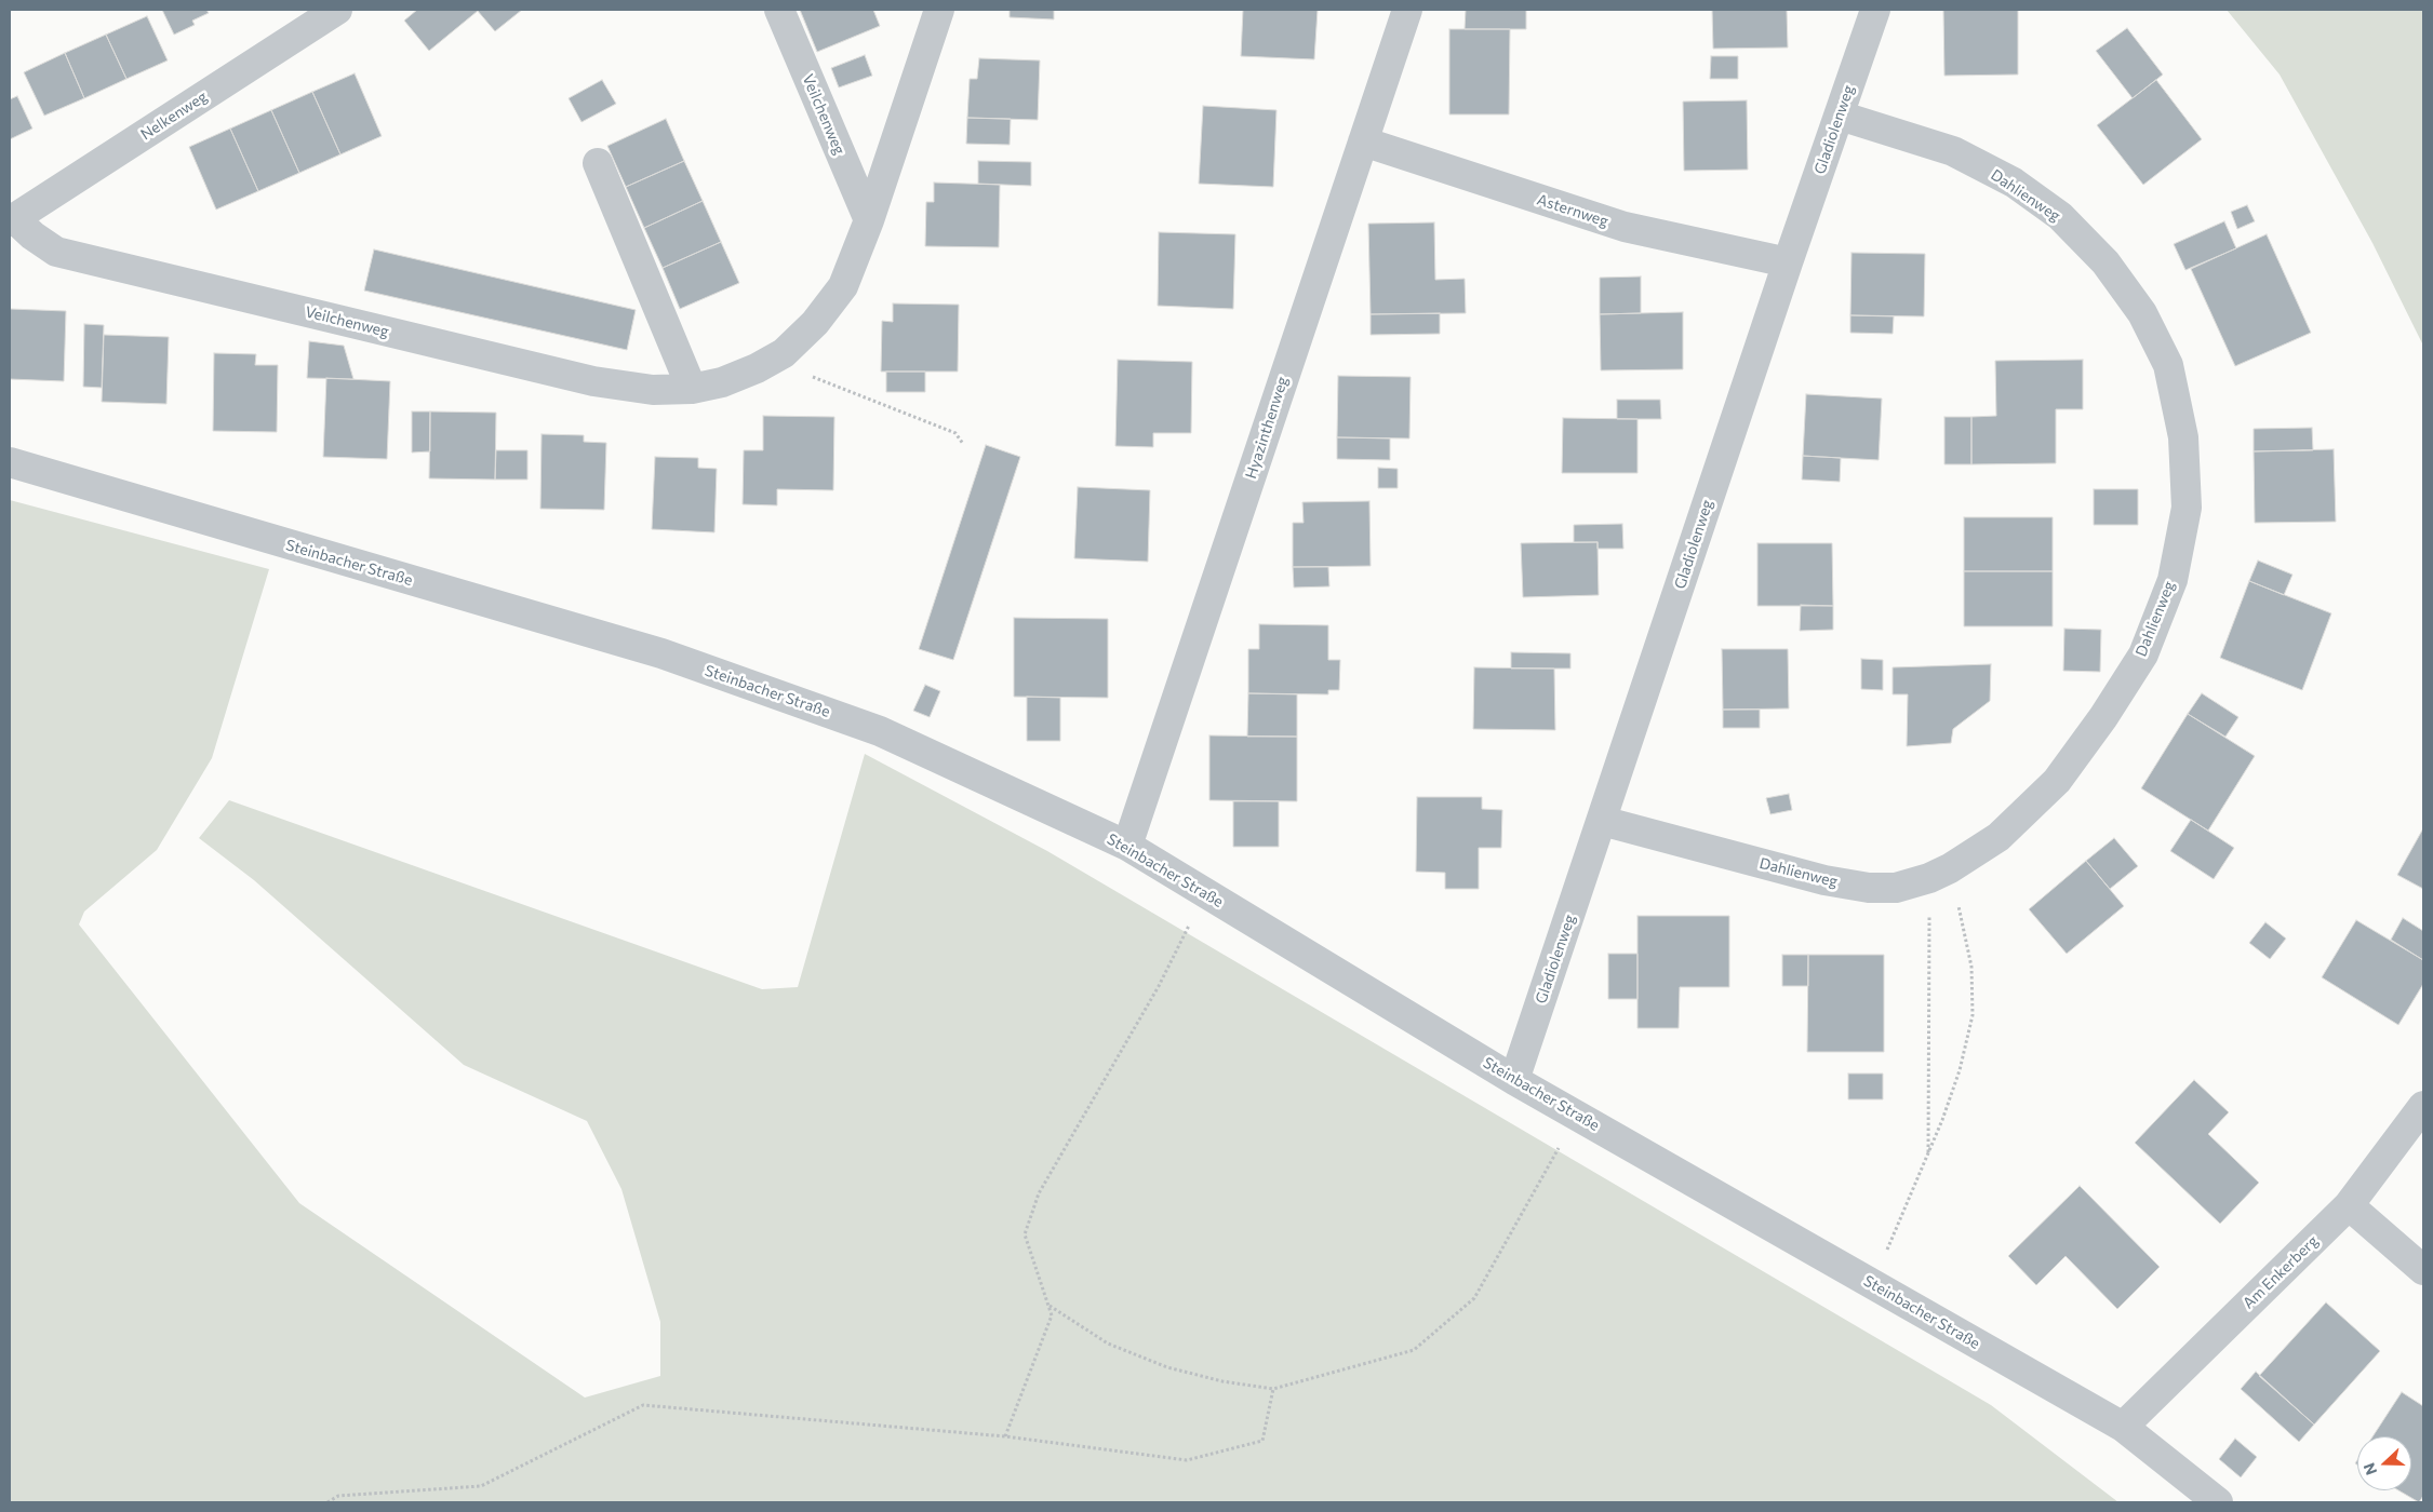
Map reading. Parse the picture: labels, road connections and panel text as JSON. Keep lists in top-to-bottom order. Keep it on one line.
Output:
{"streets":{"street":["Veilchenweg","Nelkenweg","Gladiolenweg","Dahlienweg","Asternweg","Hyazinthenweg","Steinbacher Straße","Am Enkerberg"]},"crossings":[["Veilchenweg","Nelkenweg"],["Gladiolenweg","Dahlienweg"],["Gladiolenweg","Asternweg"],["Gladiolenweg","Steinbacher Straße"],["Asternweg","Hyazinthenweg"],["Hyazinthenweg","Steinbacher Straße"],["Steinbacher Straße","Am Enkerberg"]],"north":"left"}
